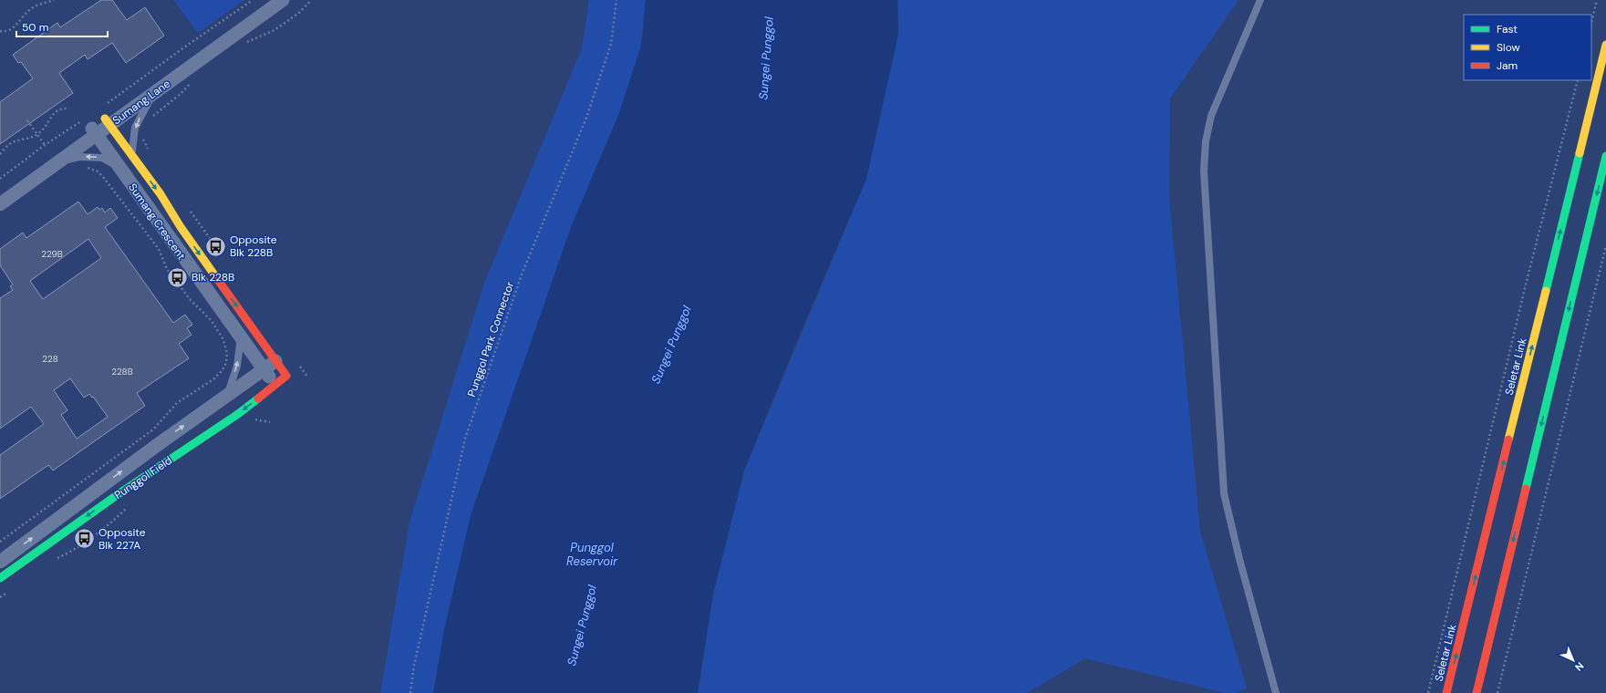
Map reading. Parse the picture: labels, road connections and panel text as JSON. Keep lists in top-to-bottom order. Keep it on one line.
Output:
{"streets":{"main road":["Sumang Crescent","Seletar Link","Punggol Field"],"street":["Sumang Lane"],"path":["Punggol Park Connector"]},"crossings":[["Sumang Lane","Sumang Crescent"],["Sumang Crescent","Punggol Field"]],"one_way":["Sumang Crescent"],"water":["Sungei Punggol","Punggol Reservoir"],"places":{"bus stop":["Opposite Blk 228B","Blk 228B","Opposite Blk 227A"]},"house_numbers":["229B","228","228B"],"legend":["Fast","Slow","Jam"],"scale_bar":"50 m","north":"bottom right"}
